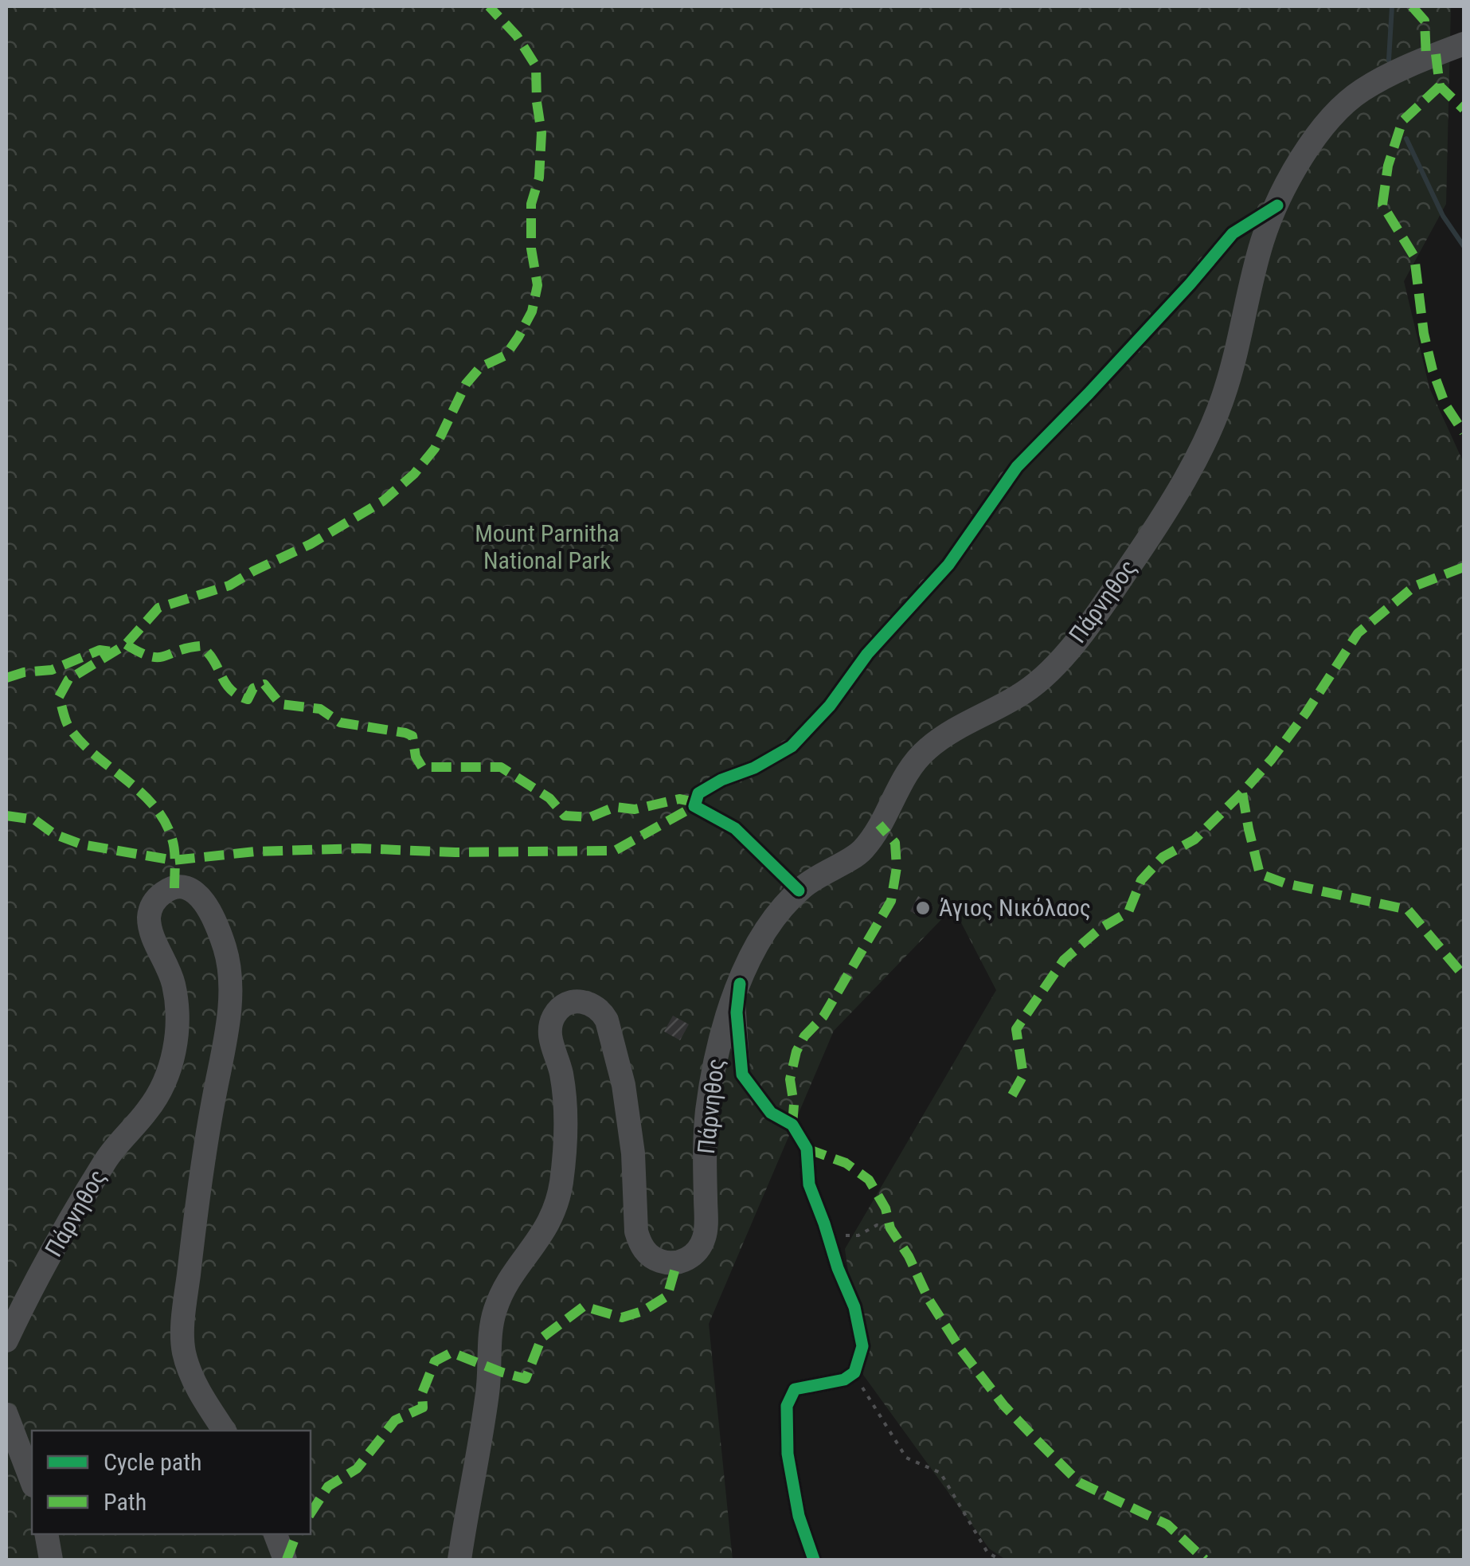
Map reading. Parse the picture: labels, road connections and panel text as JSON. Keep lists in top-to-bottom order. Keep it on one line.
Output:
{"streets":{"main road":["Πάρνηθος"]},"parks":["Mount Parnitha National Park"],"places":["Άγιος Νικόλαος"],"legend":["Cycle path","Path"]}
